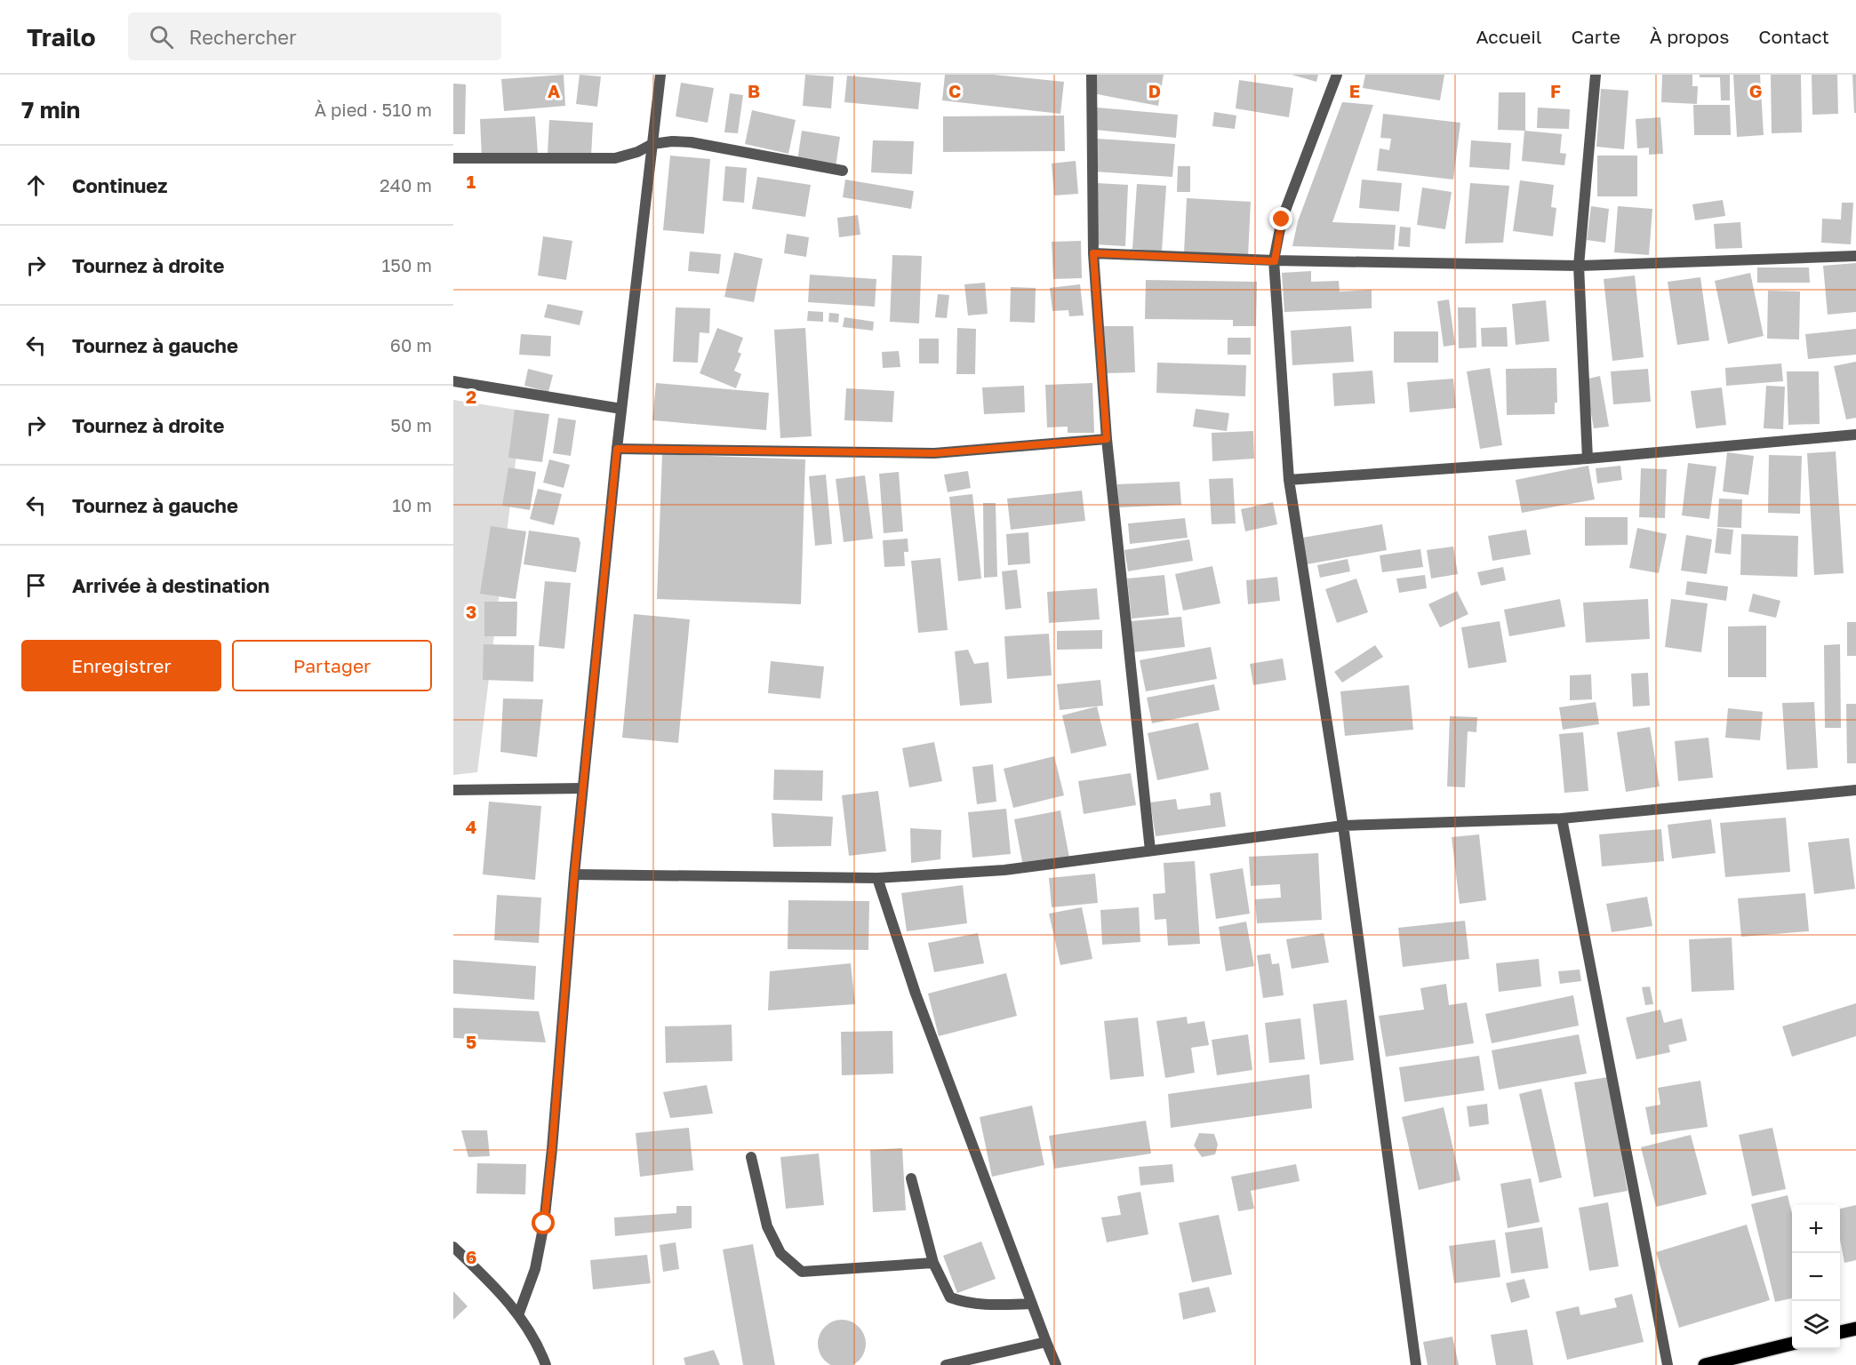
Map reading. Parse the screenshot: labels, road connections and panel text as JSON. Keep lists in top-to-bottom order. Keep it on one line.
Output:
{"page":{"header":"Trailo","search":"Rechercher","nav":["Accueil","Carte","À propos","Contact"],"heading":["7 min","À pied · 510 m"],"list":[["Continuez","240 m"],["Tournez à droite","150 m"],["Tournez à gauche","60 m"],["Tournez à droite","50 m"],["Tournez à gauche","10 m"],"Arrivée à destination"],"buttons":["Enregistrer","Partager"],"map_buttons":["+","−"]},"grid":{"columns":["A","B","C","D","E","F","G"],"rows":["1","2","3","4","5","6"]}}
